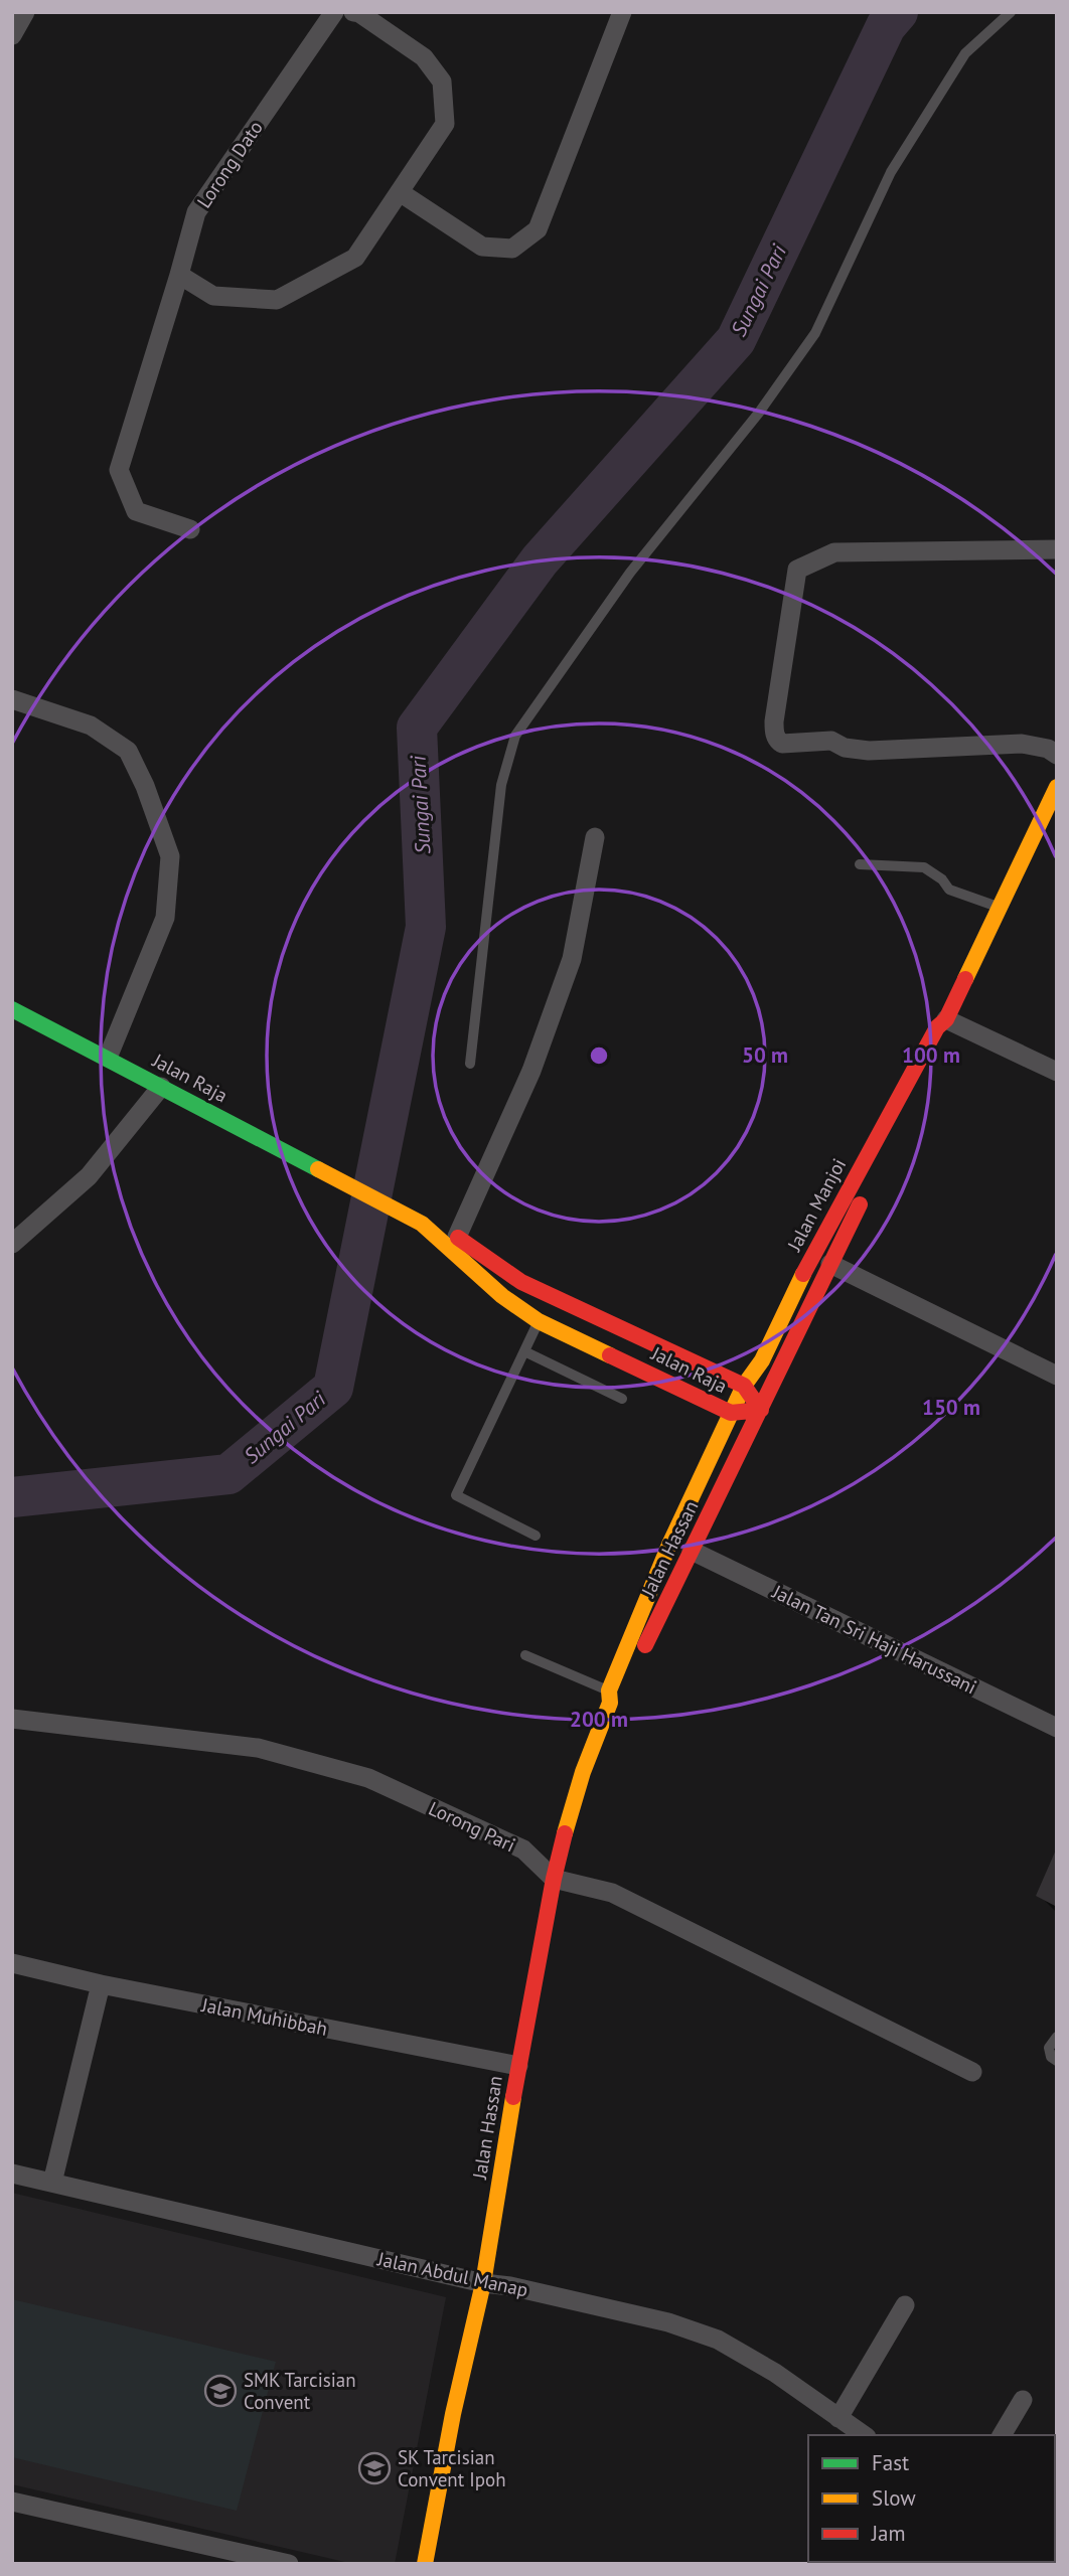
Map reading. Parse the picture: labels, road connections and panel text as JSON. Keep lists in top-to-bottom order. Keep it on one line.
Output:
{"streets":{"street":["Lorong Dato","Jalan Raja","Jalan Manjoi","Jalan Hassan","Jalan Tan Sri Haji Harussani","Lorong Pari","Jalan Muhibbah","Jalan Abdul Manap"]},"crossings":[["Jalan Raja","Jalan Manjoi"],["Jalan Raja","Jalan Hassan"],["Jalan Manjoi","Jalan Hassan"],["Jalan Hassan","Jalan Tan Sri Haji Harussani"],["Jalan Hassan","Lorong Pari"],["Jalan Hassan","Jalan Muhibbah"],["Jalan Hassan","Jalan Abdul Manap"]],"water":["Sungai Pari"],"places":{"school or university":["SMK Tarcisian Convent","SK Tarcisian Convent Ipoh"]},"legend":["Fast","Slow","Jam"],"rings":["50 m","100 m","150 m","200 m"]}
